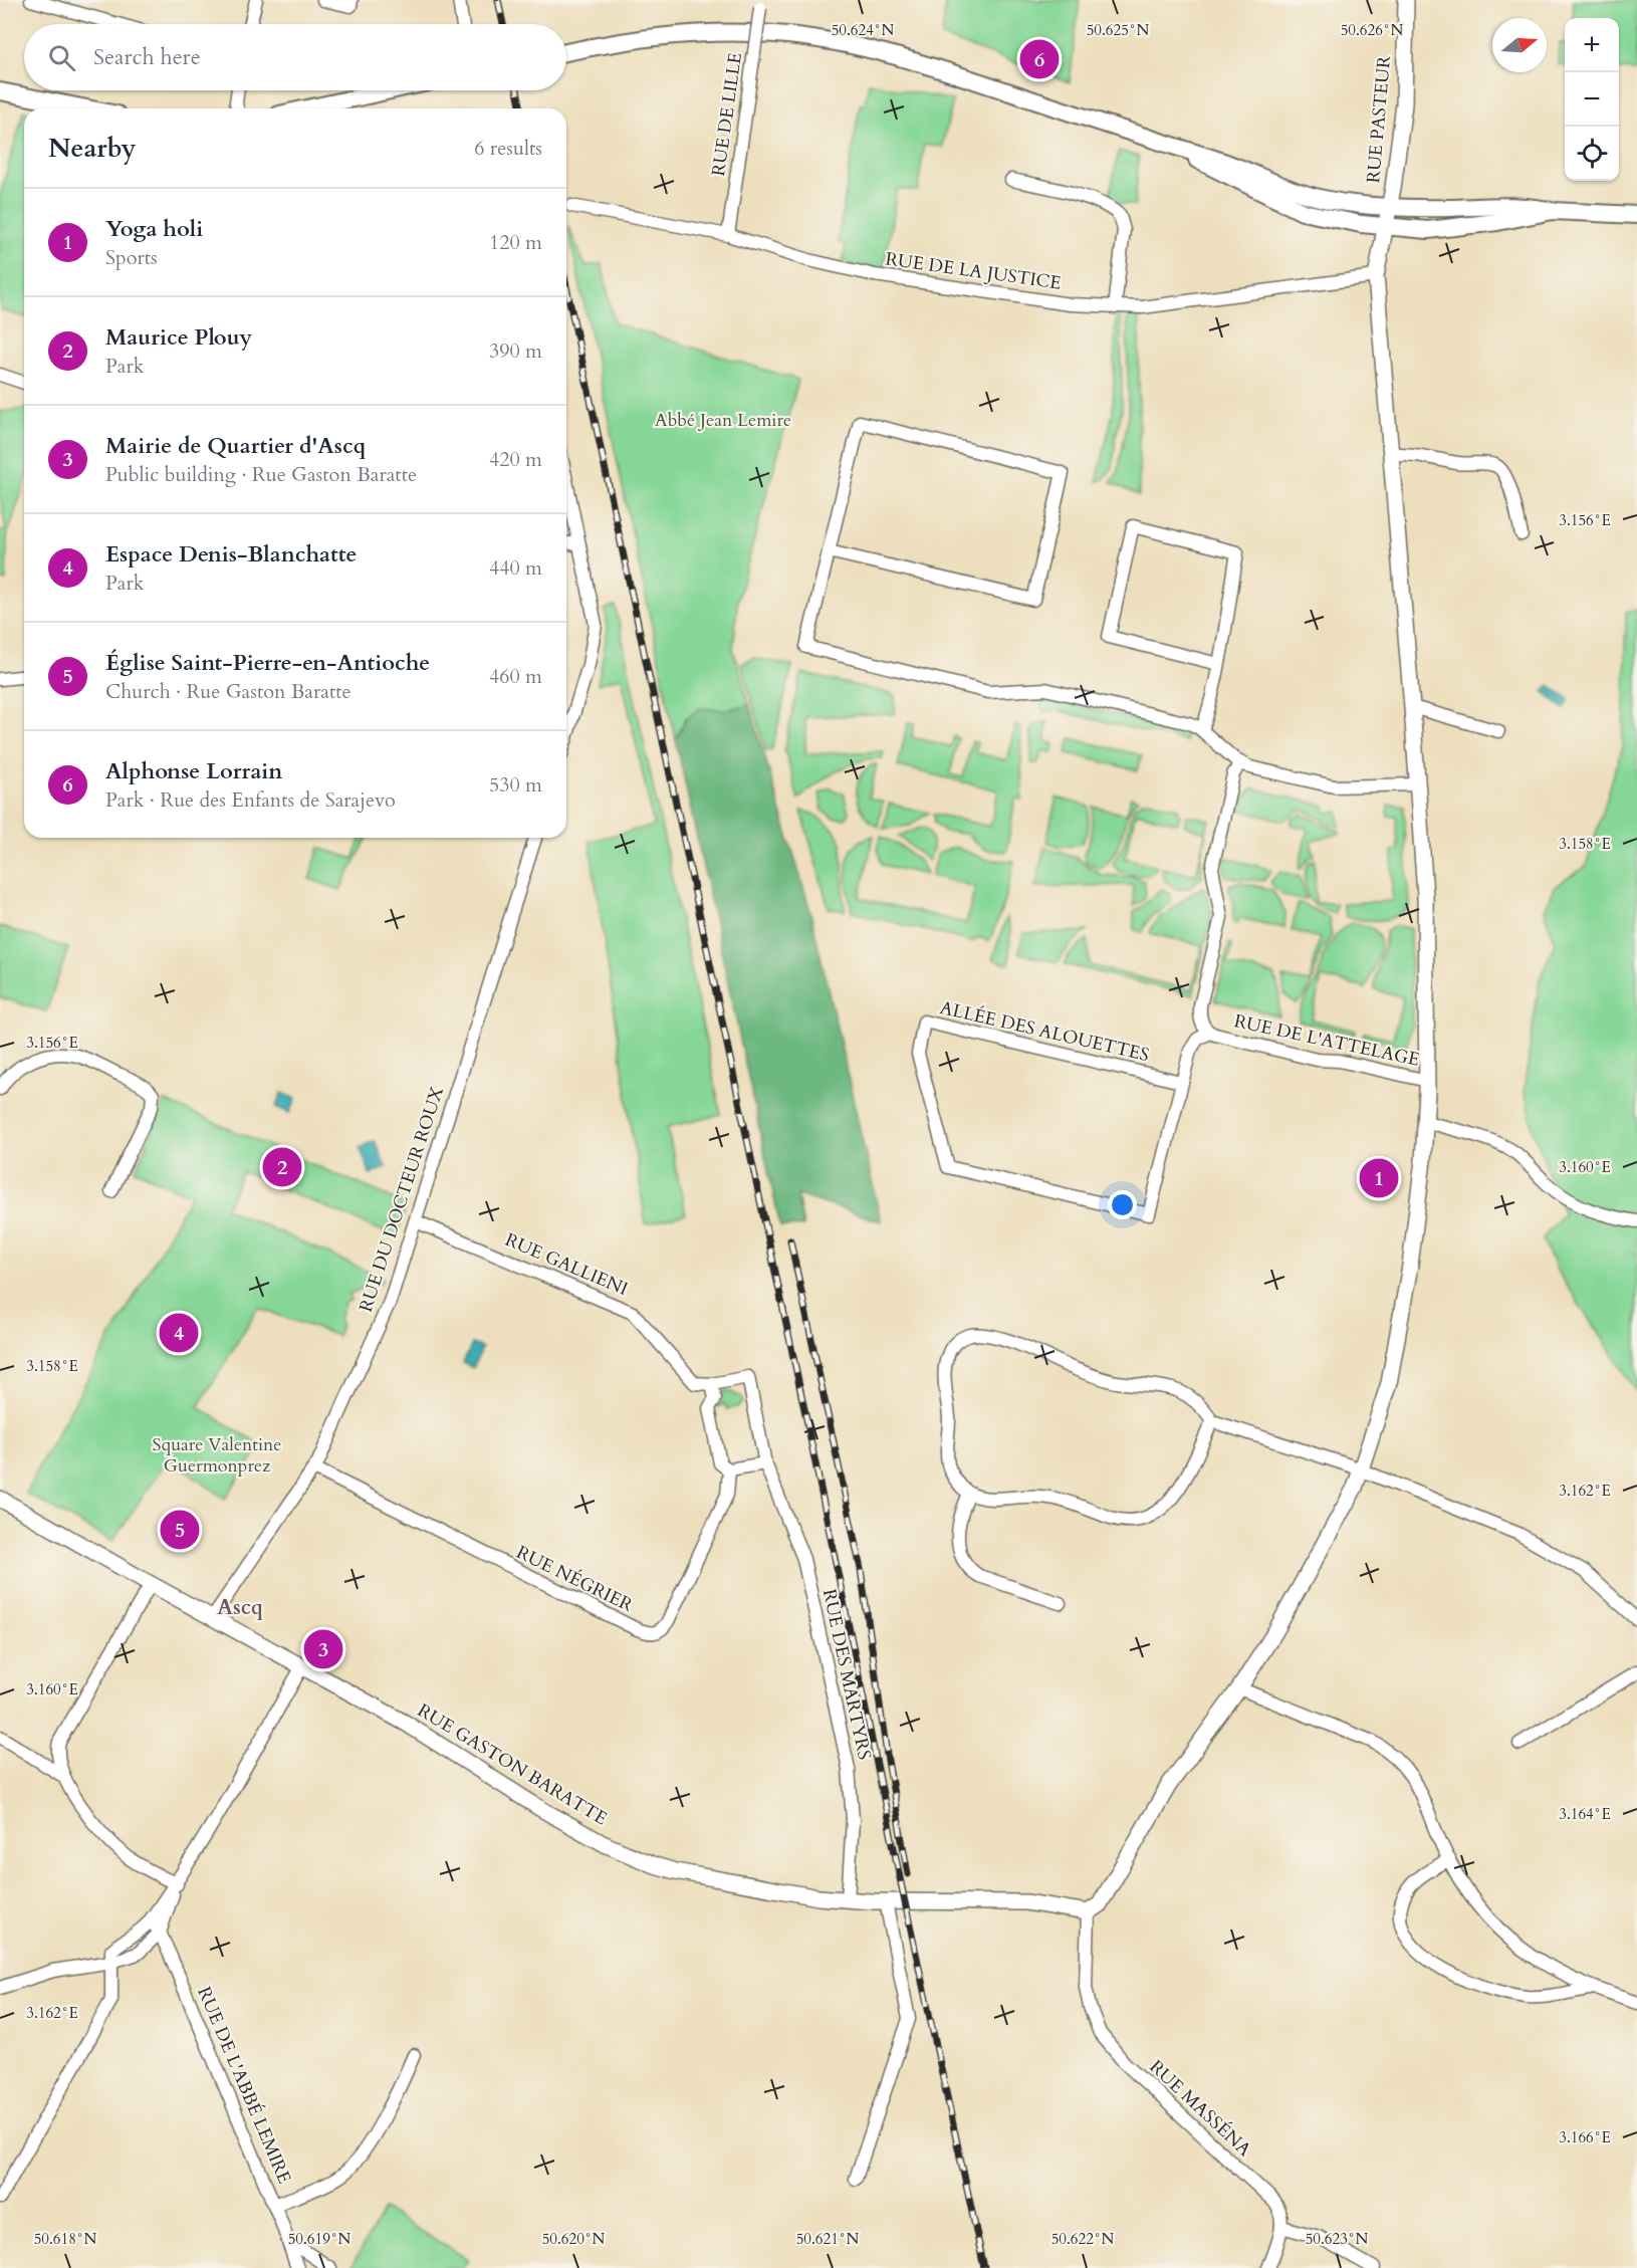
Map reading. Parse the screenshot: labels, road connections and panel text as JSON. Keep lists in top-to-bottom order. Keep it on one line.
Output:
{"streets":{"street":["RUE DE LILLE","RUE PASTEUR","RUE DE LA JUSTICE","ALLÉE DES ALOUETTES","RUE DE L'ATTELAGE","RUE DU DOCTEUR ROUX","RUE GALLIENI","RUE NÉGRIER","RUE DES MARTYRS","RUE GASTON BARATTE","RUE DE L'ABBÉ LEMIRE","RUE MASSÉNA"]},"crossings":[["RUE DE LILLE","RUE DE LA JUSTICE"],["RUE PASTEUR","RUE DE LA JUSTICE"],["RUE PASTEUR","RUE DE L'ATTELAGE"],["RUE PASTEUR","RUE GASTON BARATTE"],["RUE PASTEUR","RUE MASSÉNA"],["ALLÉE DES ALOUETTES","RUE DE L'ATTELAGE"],["RUE DU DOCTEUR ROUX","RUE GALLIENI"],["RUE DU DOCTEUR ROUX","RUE NÉGRIER"],["RUE DU DOCTEUR ROUX","RUE GASTON BARATTE"],["RUE GALLIENI","RUE DES MARTYRS"],["RUE DES MARTYRS","RUE GASTON BARATTE"],["RUE GASTON BARATTE","RUE MASSÉNA"]],"districts":["Ascq"],"parks":["Abbé Jean Lemire","Square Valentine Guermonprez"],"north":"right","page":{"map_buttons":["+","−"],"search":"Search here","pins":["6","2","1","4","5","3"],"heading":["Nearby","6 results"],"list":[{"mark":"1","name":"Yoga holi","note":"Sports","value":"120 m"},{"mark":"2","name":"Maurice Plouy","note":"Park","value":"390 m"},{"mark":"3","name":"Mairie de Quartier d'Ascq","note":"Public building · Rue Gaston Baratte","value":"420 m"},{"mark":"4","name":"Espace Denis-Blanchatte","note":"Park","value":"440 m"},{"mark":"5","name":"Église Saint-Pierre-en-Antioche","note":"Church · Rue Gaston Baratte","value":"460 m"},{"mark":"6","name":"Alphonse Lorrain","note":"Park · Rue des Enfants de Sarajevo","value":"530 m"}]},"coordinates":["50.624°N","50.625°N","50.626°N","3.156°E","3.158°E","3.160°E","3.162°E","3.164°E","3.166°E","50.618°N","50.619°N","50.620°N","50.621°N","50.622°N","50.623°N"]}
